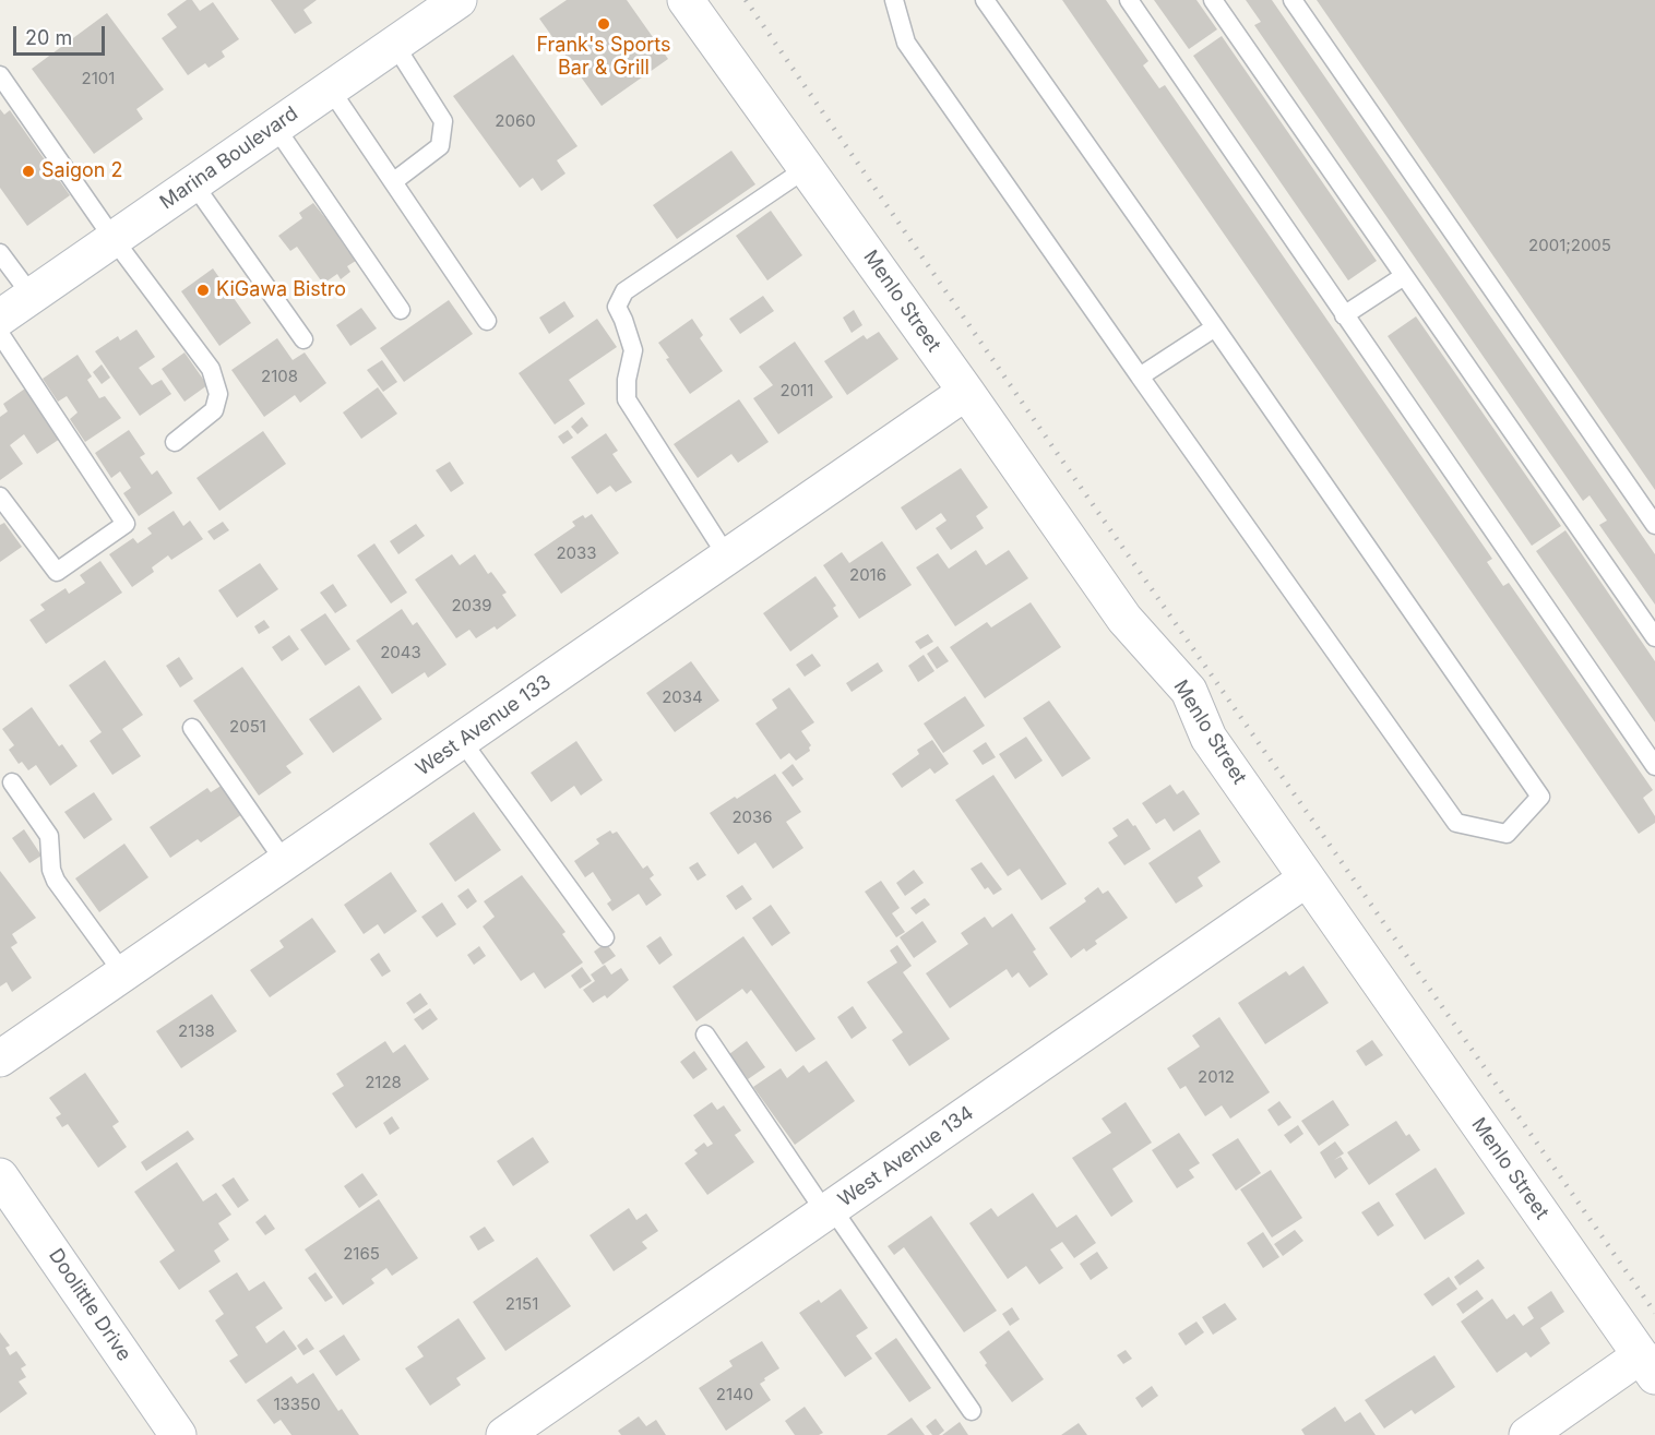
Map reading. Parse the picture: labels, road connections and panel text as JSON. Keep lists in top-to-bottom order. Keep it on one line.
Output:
{"streets":{"street":["Marina Boulevard","Menlo Street","West Avenue 133","West Avenue 134","Doolittle Drive"]},"crossings":[["Menlo Street","West Avenue 133"],["Menlo Street","West Avenue 134"]],"places":["Frank's Sports Bar & Grill","Saigon 2","KiGawa Bistro"],"house_numbers":["2101","2060","2001;2005","2108","2011","2033","2016","2039","2043","2034","2051","2036","2138","2012","2128","2165","2151","2140","13350"],"scale_bar":"20 m"}
